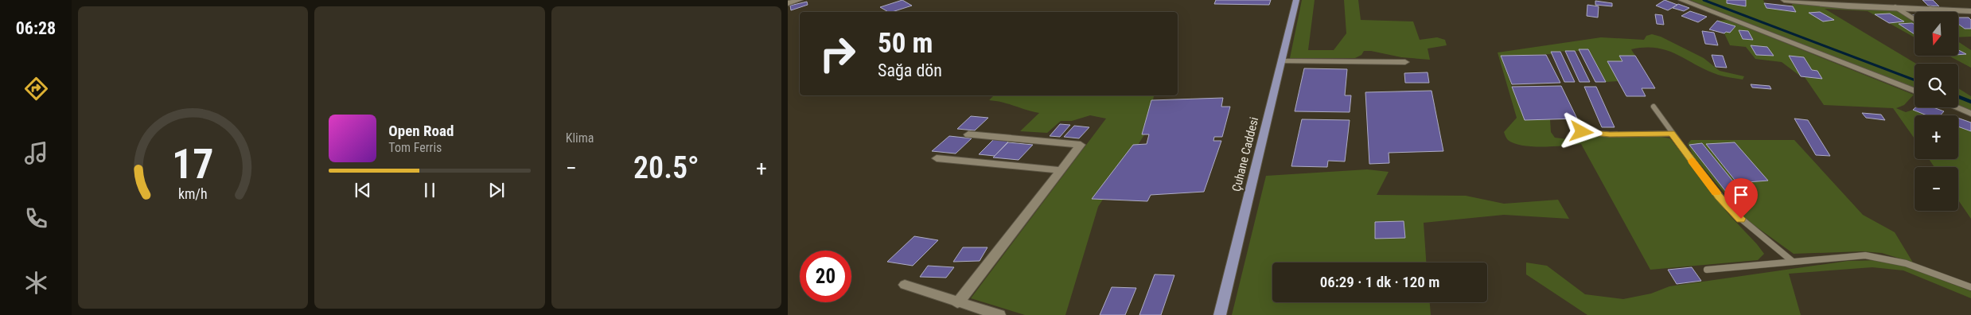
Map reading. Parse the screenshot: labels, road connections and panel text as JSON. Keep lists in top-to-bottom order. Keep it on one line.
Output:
{"streets":{"main road":["Çuhane Caddesi"]},"north":"bottom","page":{"tabs":"06:28","tile":"Klima","map_buttons":["+","−"],"turn":["50 m","Sağa dön"],"song":["Open Road","Tom Ferris"],"heat":["−","20.5°","+"],"limit":"20","trip":"06:29 · 1 dk · 120 m","gauge":["17","km/h"]}}
